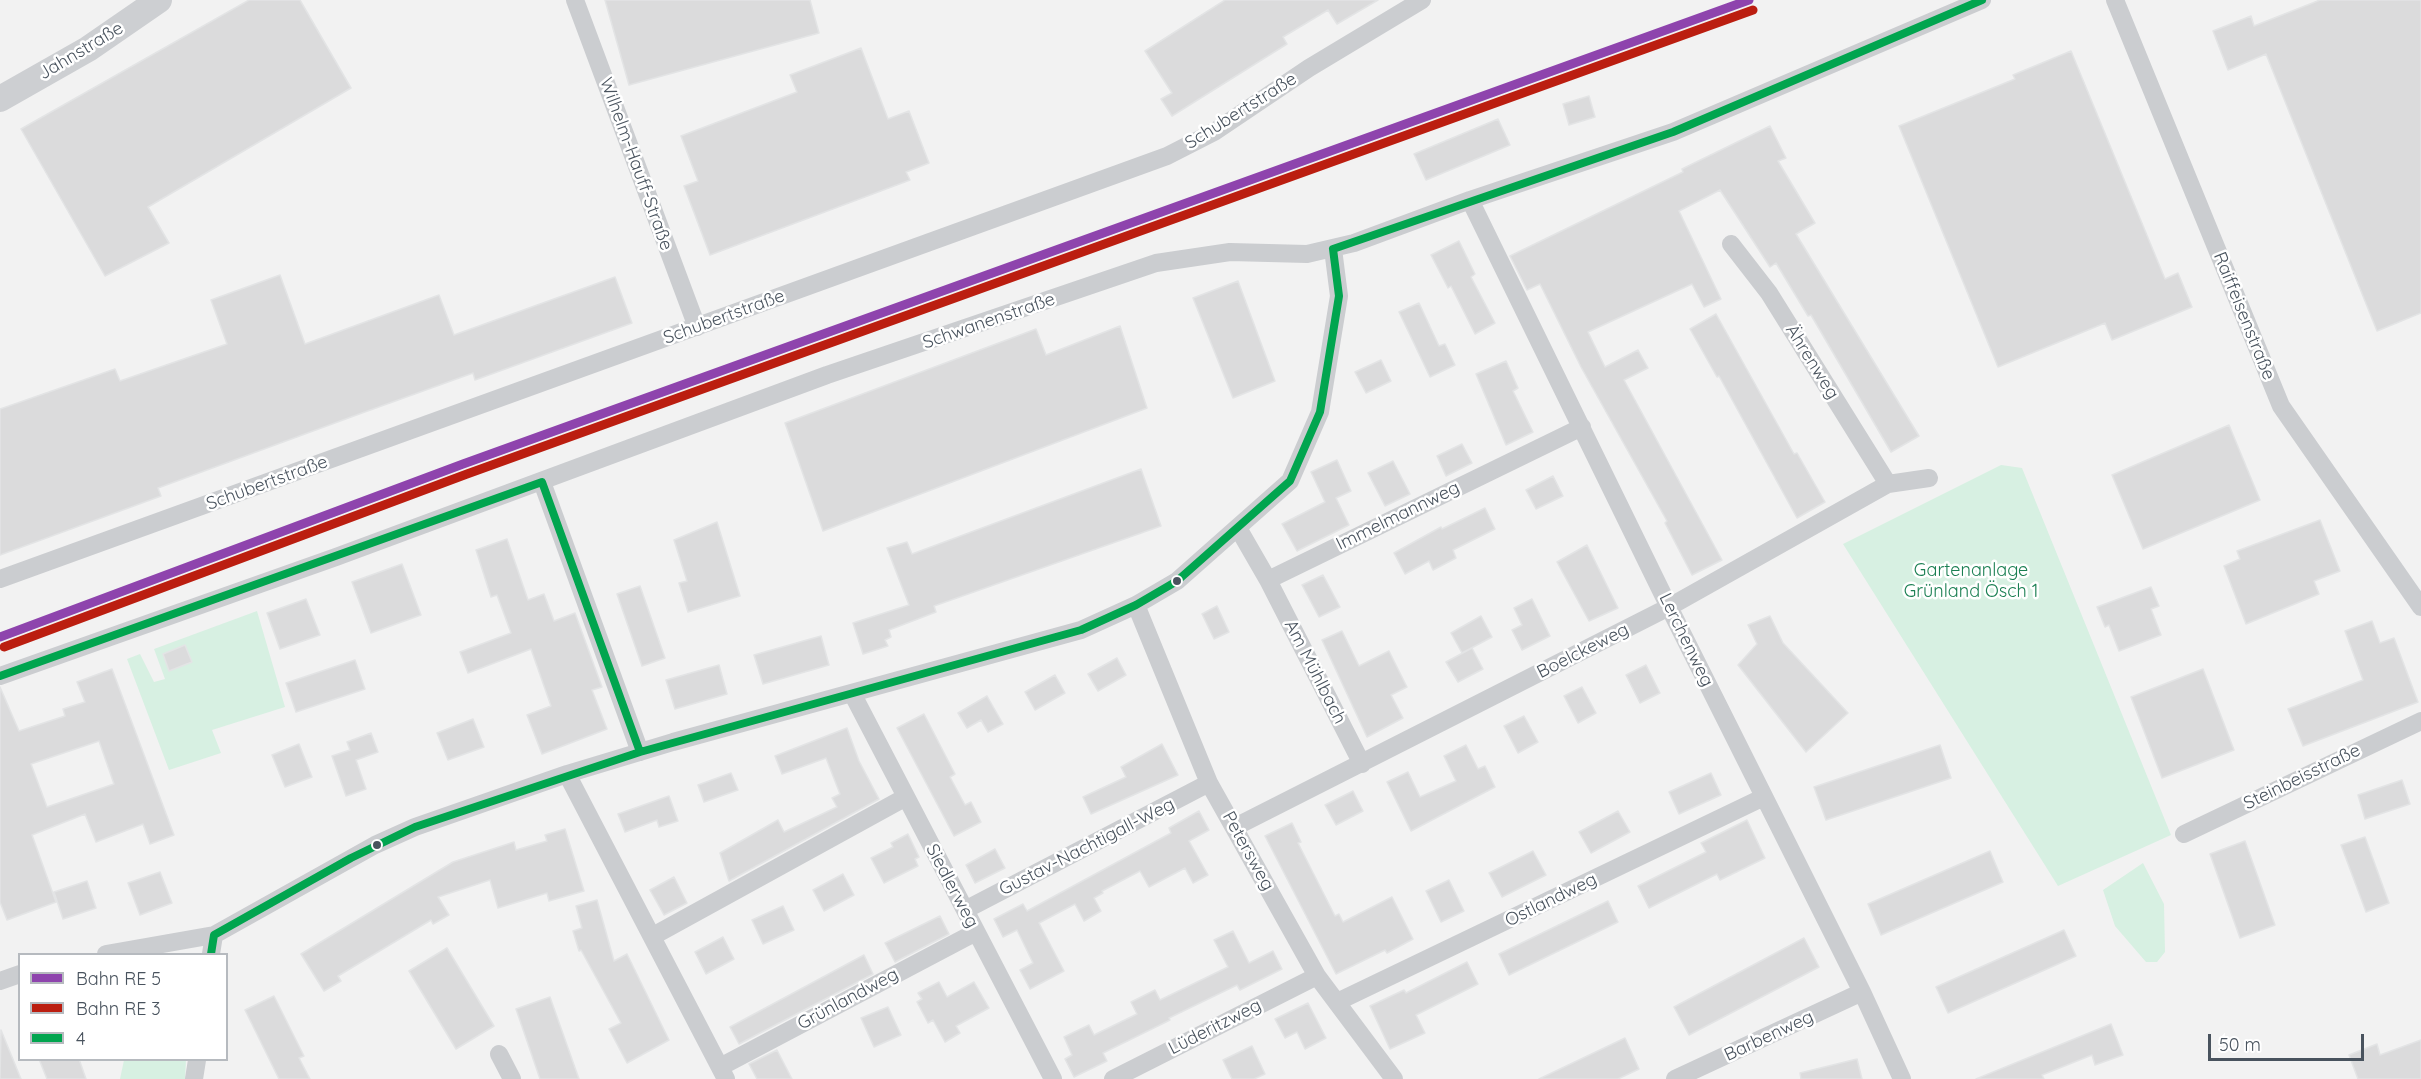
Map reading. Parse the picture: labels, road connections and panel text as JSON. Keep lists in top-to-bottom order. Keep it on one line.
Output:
{"streets":{"main road":["Jahnstraße"],"street":["Schubertstraße","Wilhelm-Hauff-Straße","Raiffeisenstraße","Schwanenstraße","Ährenweg","Immelmannweg","Lerchenweg","Boelckeweg","Am Mühlbach","Steinbeisstraße","Gustav-Nachtigall-Weg","Petersweg","Siedlerweg","Ostlandweg","Grünlandweg","Lüderitzweg","Barbenweg"]},"crossings":[["Schubertstraße","Wilhelm-Hauff-Straße"],["Schwanenstraße","Lerchenweg"],["Ährenweg","Boelckeweg"],["Immelmannweg","Lerchenweg"],["Immelmannweg","Am Mühlbach"],["Lerchenweg","Boelckeweg"],["Lerchenweg","Ostlandweg"],["Lerchenweg","Barbenweg"],["Boelckeweg","Am Mühlbach"],["Boelckeweg","Petersweg"],["Gustav-Nachtigall-Weg","Petersweg"],["Gustav-Nachtigall-Weg","Siedlerweg"],["Petersweg","Ostlandweg"],["Petersweg","Lüderitzweg"],["Siedlerweg","Grünlandweg"]],"parks":["Gartenanlage Grünland Ösch 1"],"lines":["transit line 4"],"legend":["Bahn RE 5","Bahn RE 3","4"],"scale_bar":"50 m"}
